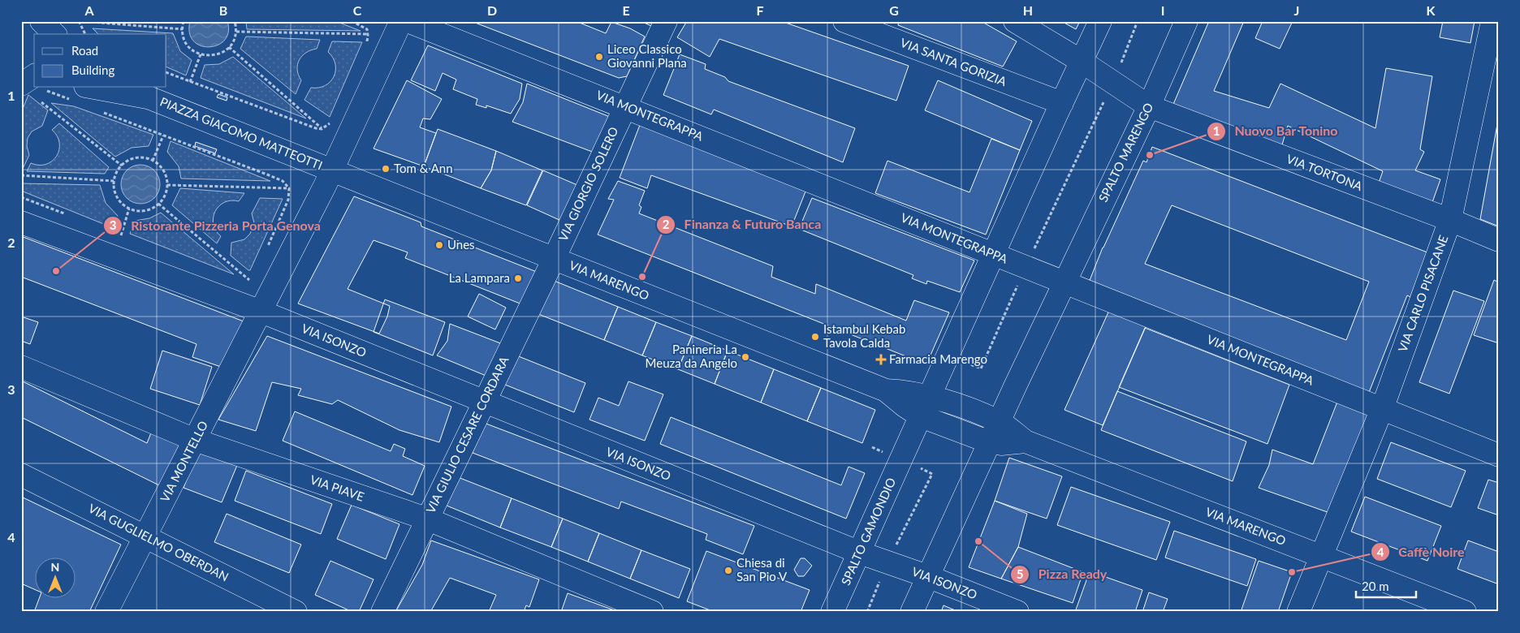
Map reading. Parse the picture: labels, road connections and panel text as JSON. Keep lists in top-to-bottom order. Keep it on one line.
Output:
{"streets":{"street":["VIA SANTA GORIZIA","VIA MONTEGRAPPA","PIAZZA GIACOMO MATTEOTTI","SPALTO MARENGO","VIA TORTONA","VIA GIORGIO SOLERO","VIA MARENGO","VIA CARLO PISACANE","VIA ISONZO","VIA GIULIO CESARE CORDARA","VIA MONTELLO","VIA PIAVE","SPALTO GAMONDIO","VIA GUGLIELMO OBERDAN"]},"crossings":[["VIA MONTEGRAPPA","PIAZZA GIACOMO MATTEOTTI"],["VIA MONTEGRAPPA","SPALTO MARENGO"],["VIA MONTEGRAPPA","VIA GIORGIO SOLERO"],["VIA MONTEGRAPPA","VIA CARLO PISACANE"],["VIA MONTEGRAPPA","SPALTO GAMONDIO"],["PIAZZA GIACOMO MATTEOTTI","VIA MARENGO"],["PIAZZA GIACOMO MATTEOTTI","VIA ISONZO"],["PIAZZA GIACOMO MATTEOTTI","VIA MONTELLO"],["SPALTO MARENGO","VIA TORTONA"],["VIA TORTONA","VIA CARLO PISACANE"],["VIA GIORGIO SOLERO","VIA MARENGO"],["VIA GIORGIO SOLERO","VIA GIULIO CESARE CORDARA"],["VIA MARENGO","VIA CARLO PISACANE"],["VIA MARENGO","VIA GIULIO CESARE CORDARA"],["VIA ISONZO","VIA GIULIO CESARE CORDARA"],["VIA ISONZO","VIA MONTELLO"],["VIA ISONZO","SPALTO GAMONDIO"],["VIA GIULIO CESARE CORDARA","VIA PIAVE"],["VIA MONTELLO","VIA PIAVE"],["VIA MONTELLO","VIA GUGLIELMO OBERDAN"]],"places":{"other":["Liceo Classico Giovanni Plana","Nuovo Bar Tonino","Tom & Ann","Unes","Ristorante Pizzeria Porta Genova","Finanza & Futuro Banca","La Lampara","Istambul Kebab Tavola Calda","Panineria La Meuza da Angelo","Pizza Ready","Chiesa di San Pio V","Caffè Noire"],"health":["Farmacia Marengo"]},"legend":["Road","Building"],"scale_bar":"20 m","north":"top","grid":{"columns":["A","B","C","D","E","F","G","H","I","J","K"],"rows":["1","2","3","4"]}}
